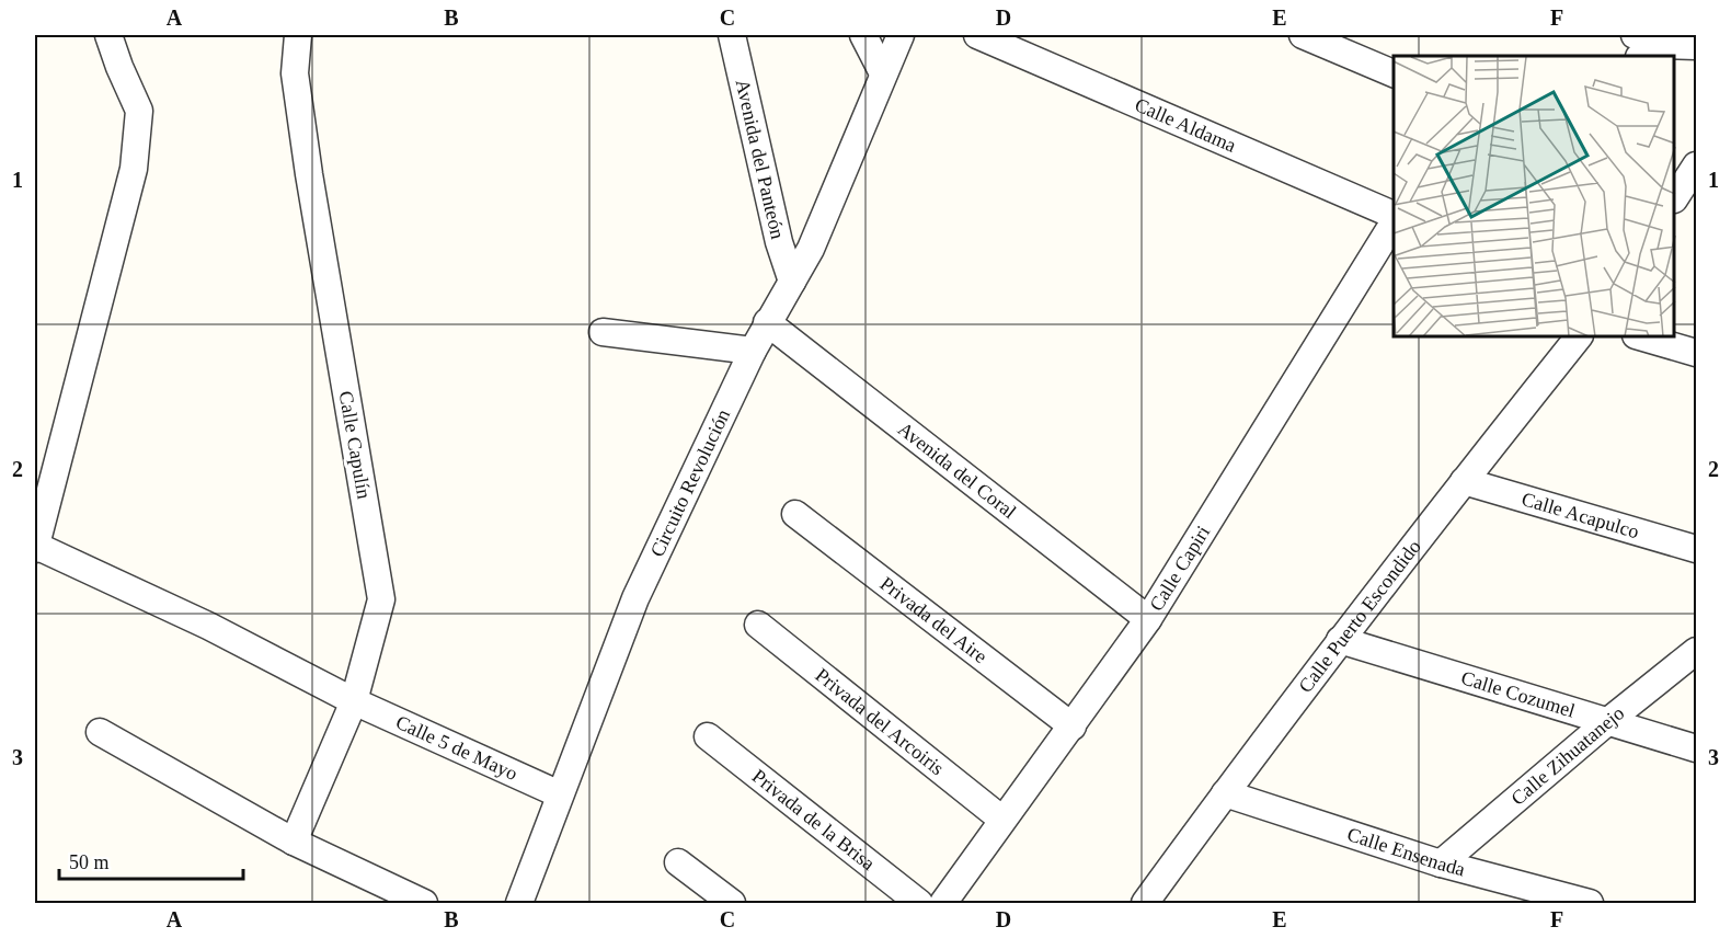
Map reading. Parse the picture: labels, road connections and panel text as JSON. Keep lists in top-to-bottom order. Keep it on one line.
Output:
{"streets":{"street":["Calle Aldama","Avenida del Panteón","Calle Capulín","Avenida del Coral","Circuito Revolución","Calle Acapulco","Calle Capiri","Calle Puerto Escondido","Privada del Aire","Calle Cozumel","Privada del Arcoiris","Calle 5 de Mayo","Calle Zihuatanejo","Privada de la Brisa","Calle Ensenada"]},"crossings":[["Avenida del Panteón","Circuito Revolución"],["Calle Capulín","Calle 5 de Mayo"],["Avenida del Coral","Circuito Revolución"],["Avenida del Coral","Calle Capiri"],["Circuito Revolución","Calle 5 de Mayo"],["Calle Acapulco","Calle Puerto Escondido"],["Calle Capiri","Privada del Aire"],["Calle Capiri","Privada del Arcoiris"],["Calle Puerto Escondido","Calle Cozumel"],["Calle Puerto Escondido","Calle Ensenada"],["Calle Cozumel","Calle Zihuatanejo"],["Calle Zihuatanejo","Calle Ensenada"]],"scale_bar":"50 m","grid":{"columns":["A","B","C","D","E","F"],"rows":["1","2","3"]}}
